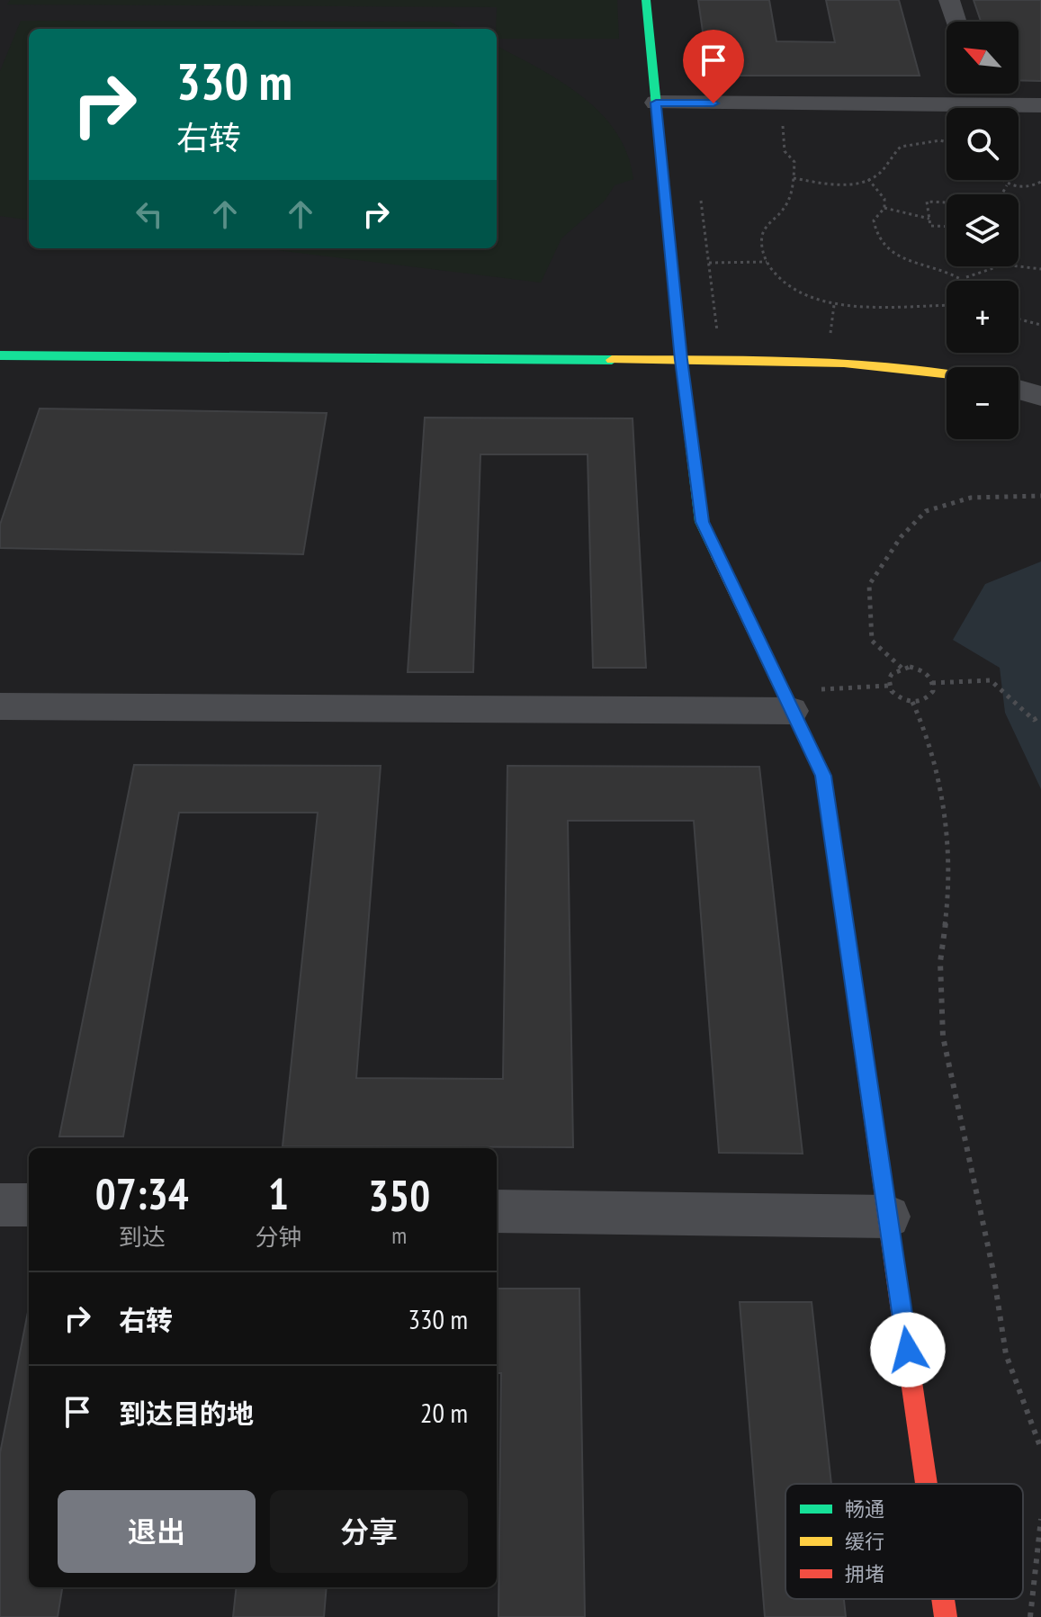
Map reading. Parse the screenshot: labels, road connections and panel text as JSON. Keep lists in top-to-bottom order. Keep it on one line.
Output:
{"legend":["畅通","缓行","拥堵"],"north":"top left","page":{"map_buttons":["+","−"],"turn":["330 m","右转"],"eta":["07:34","到达","1","分钟","350","m"],"list":[{"name":"右转","value":"330 m"},{"name":"到达目的地","value":"20 m"}],"buttons":["退出","分享"]}}
